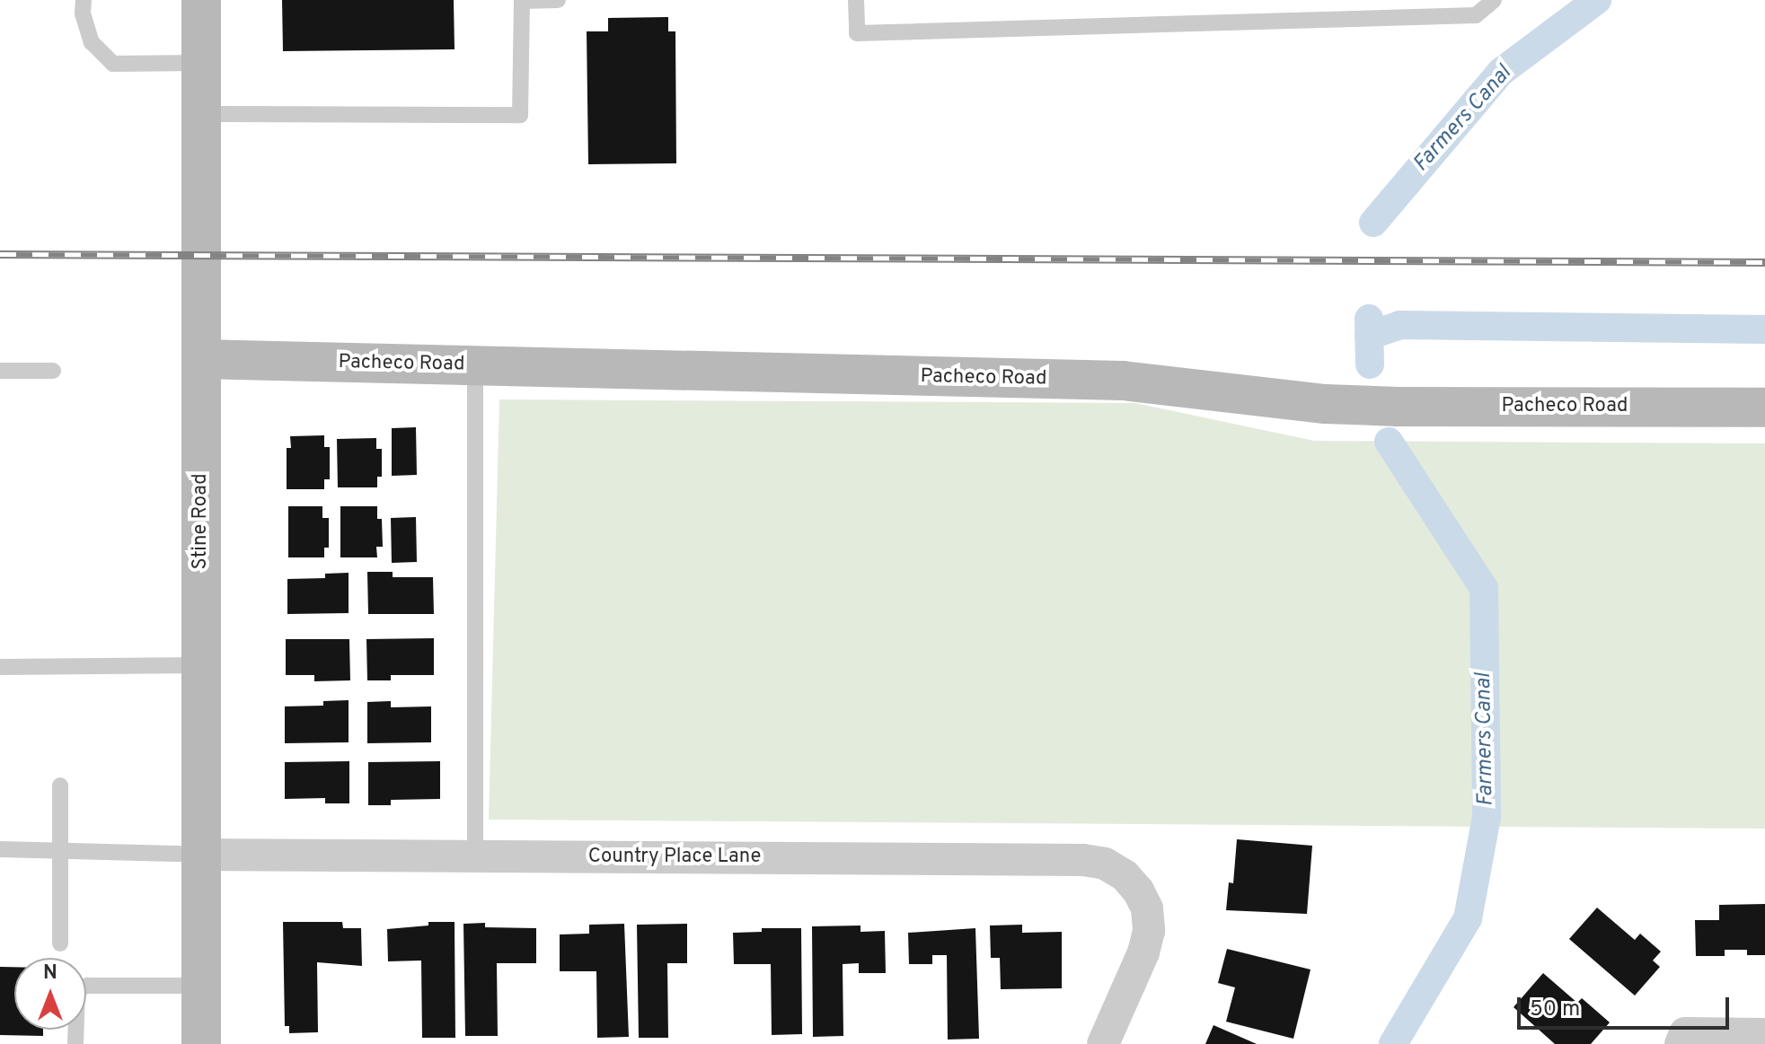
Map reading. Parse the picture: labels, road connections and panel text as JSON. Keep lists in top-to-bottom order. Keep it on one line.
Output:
{"streets":{"street":["Pacheco Road","Stine Road","Country Place Lane"]},"crossings":[["Pacheco Road","Stine Road"],["Stine Road","Country Place Lane"]],"water":["Farmers Canal"],"scale_bar":"50 m","north":"top"}
